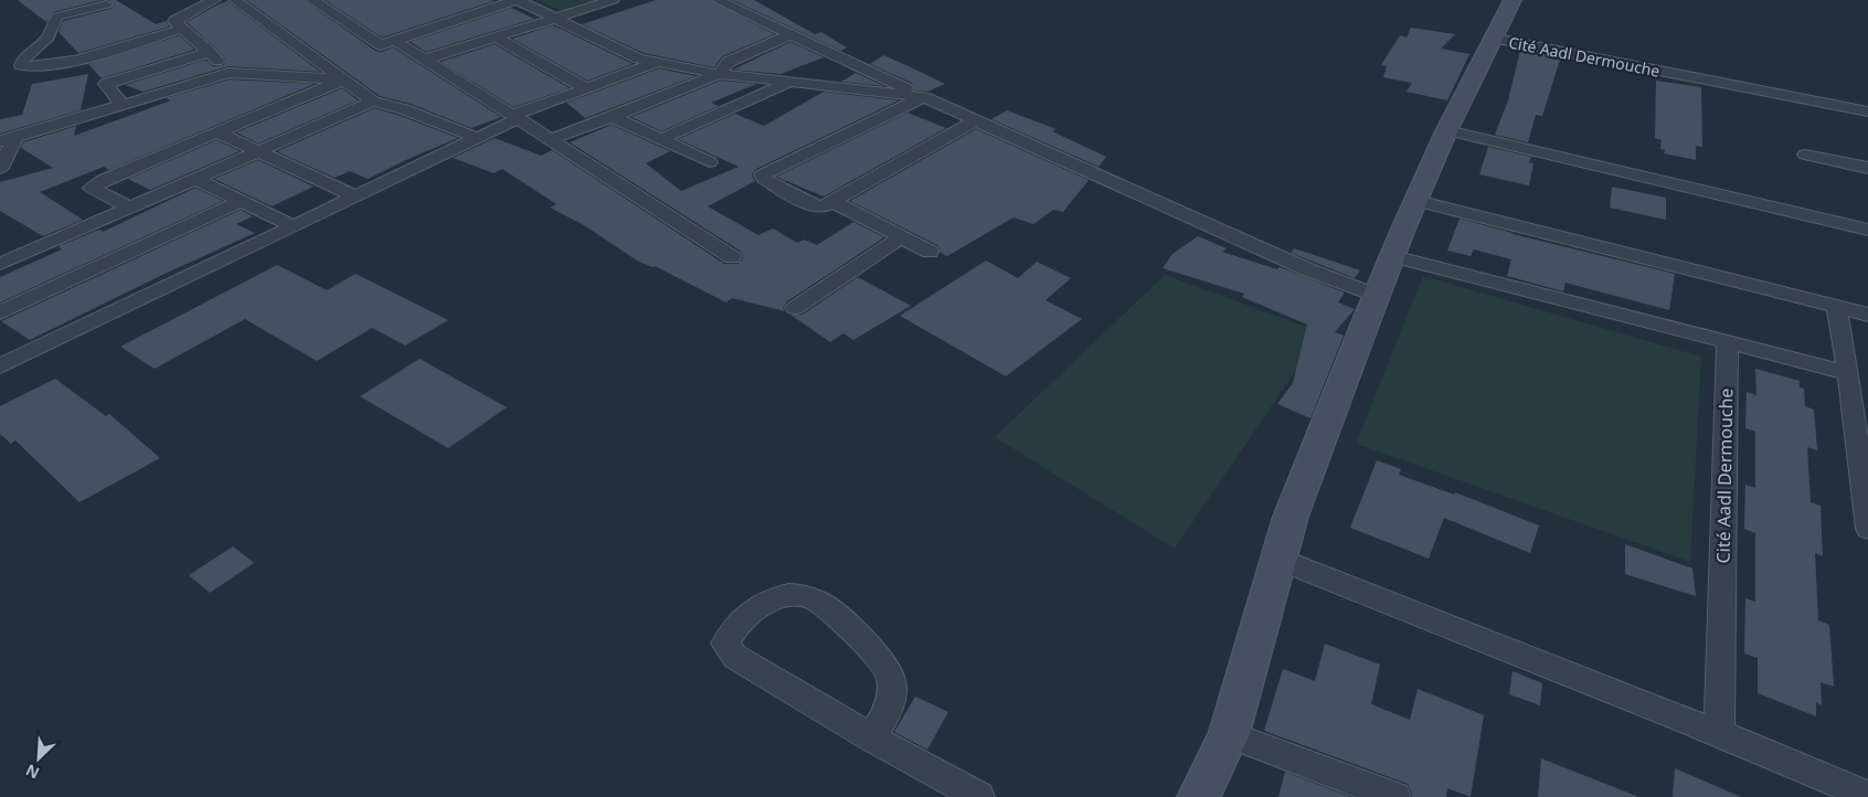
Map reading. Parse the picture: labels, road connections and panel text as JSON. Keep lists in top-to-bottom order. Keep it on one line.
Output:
{"streets":{"street":["Cité Aadl Dermouche"]},"north":"bottom left"}
